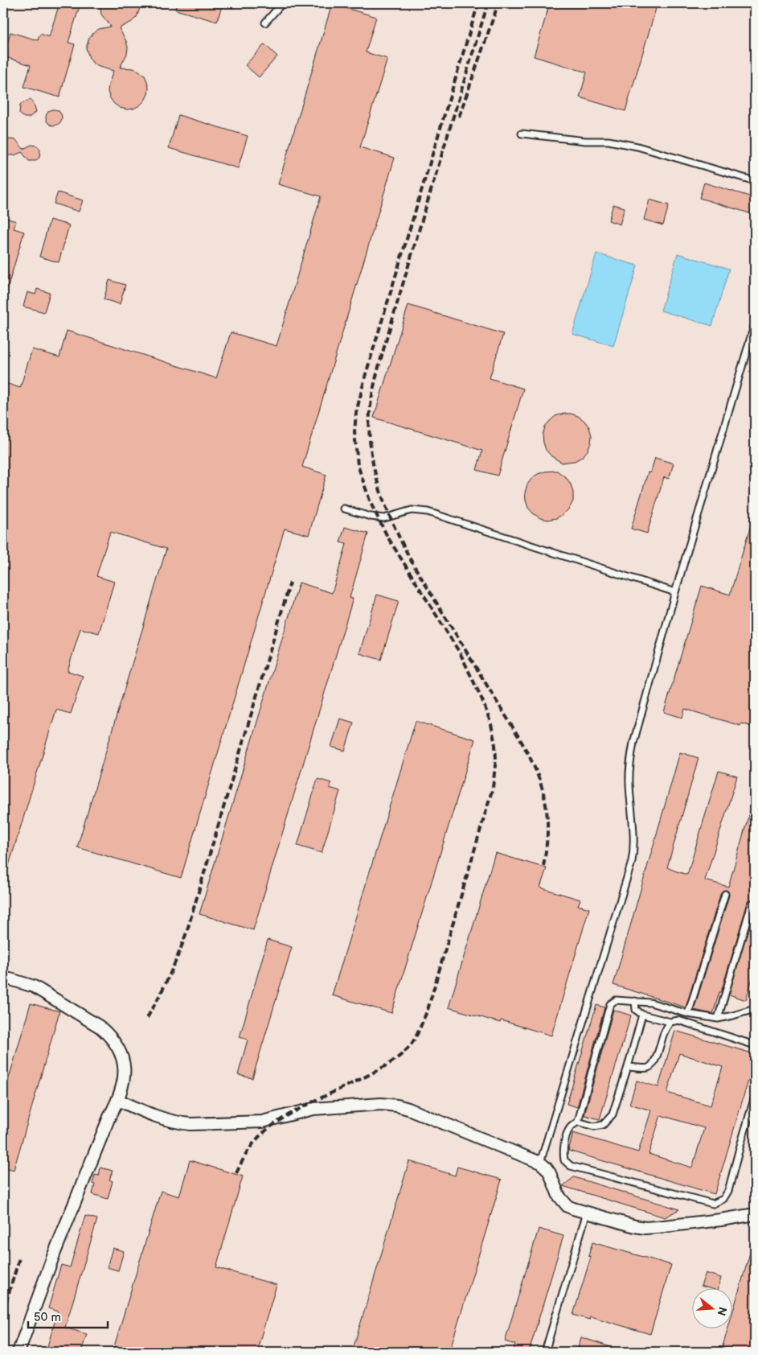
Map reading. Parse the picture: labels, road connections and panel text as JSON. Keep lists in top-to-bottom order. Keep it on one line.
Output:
{"scale_bar":"50 m","north":"right"}
